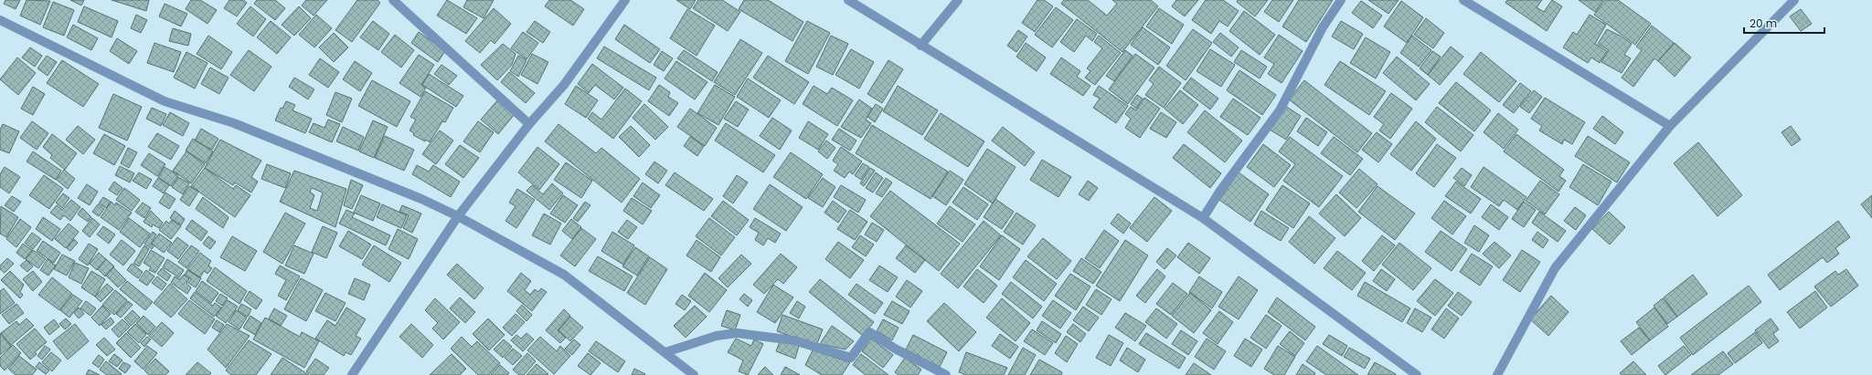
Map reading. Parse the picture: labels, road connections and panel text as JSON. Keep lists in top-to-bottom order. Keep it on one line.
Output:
{"scale_bar":"20 m"}
